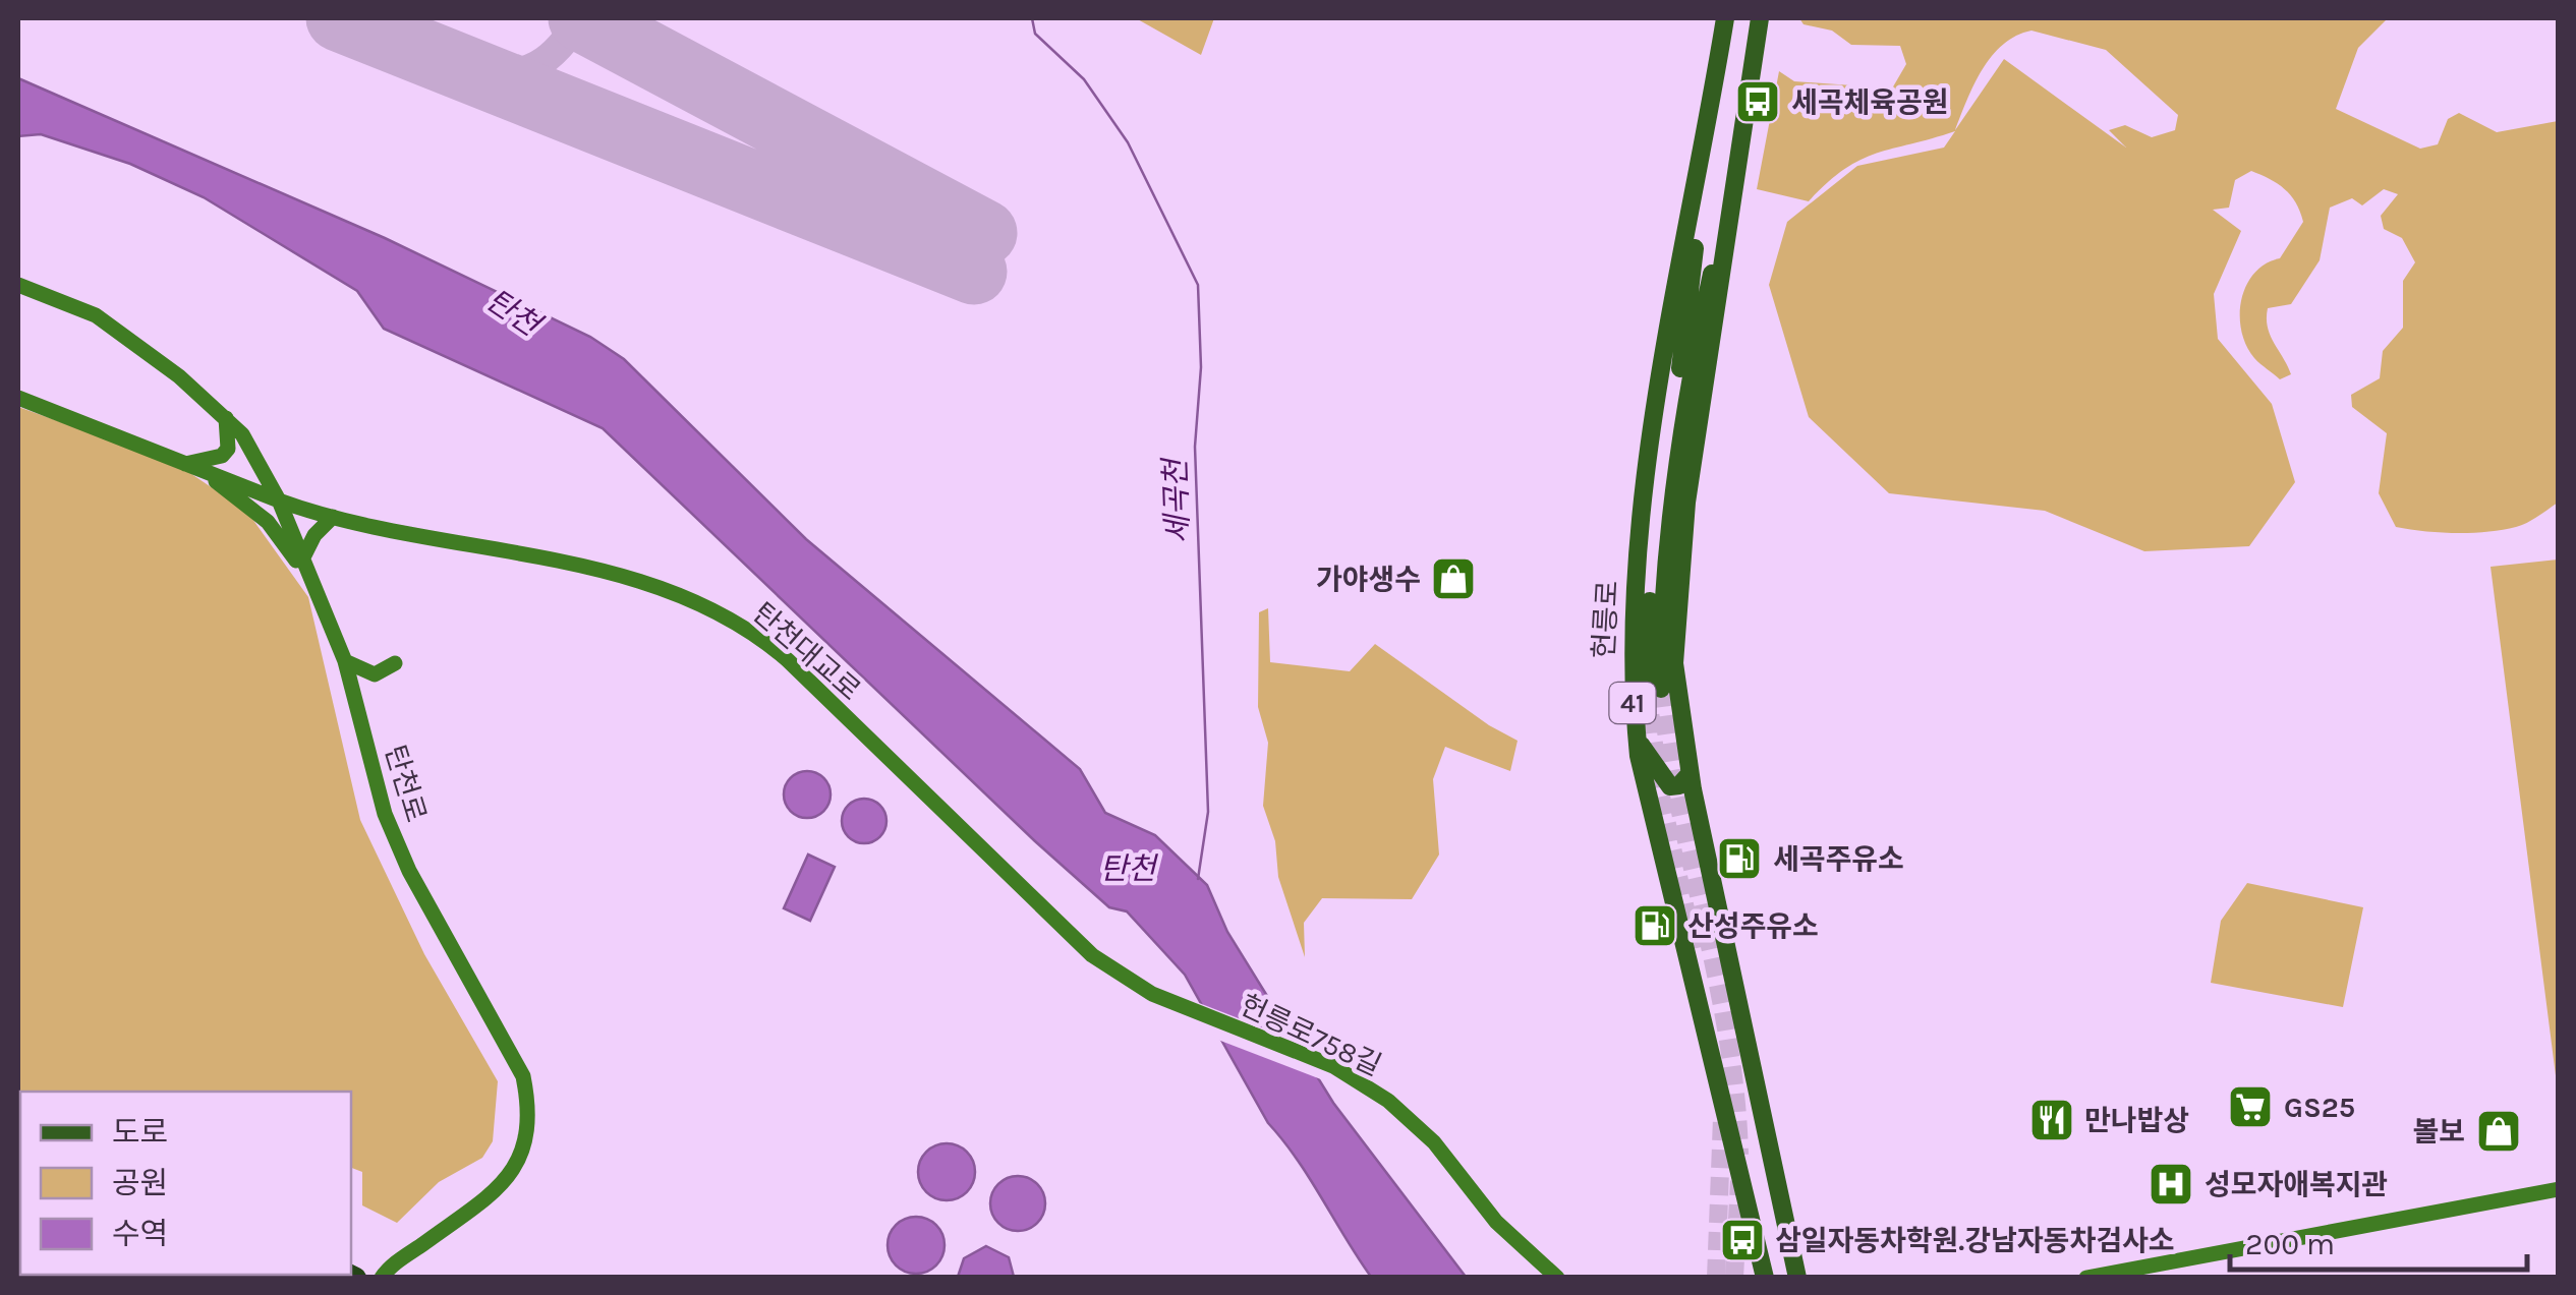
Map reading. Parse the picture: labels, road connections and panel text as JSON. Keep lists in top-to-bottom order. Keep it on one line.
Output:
{"streets":{"main road":["헌릉로","탄천대교로","41","탄천로","헌릉로758길"]},"crossings":[["탄천대교로","탄천로"],["탄천대교로","헌릉로758길"]],"water":["탄천","세곡천"],"places":{"bus stop":["세곡체육공원","삼일자동차학원.강남자동차검사소"],"shop":["가야생수","볼보"],"fuel station":["세곡주유소","산성주유소"],"supermarket":["GS25"],"restaurant":["만나밥상"],"hospital":["성모자애복지관"]},"legend":["도로","공원","수역"],"scale_bar":"200 m"}
